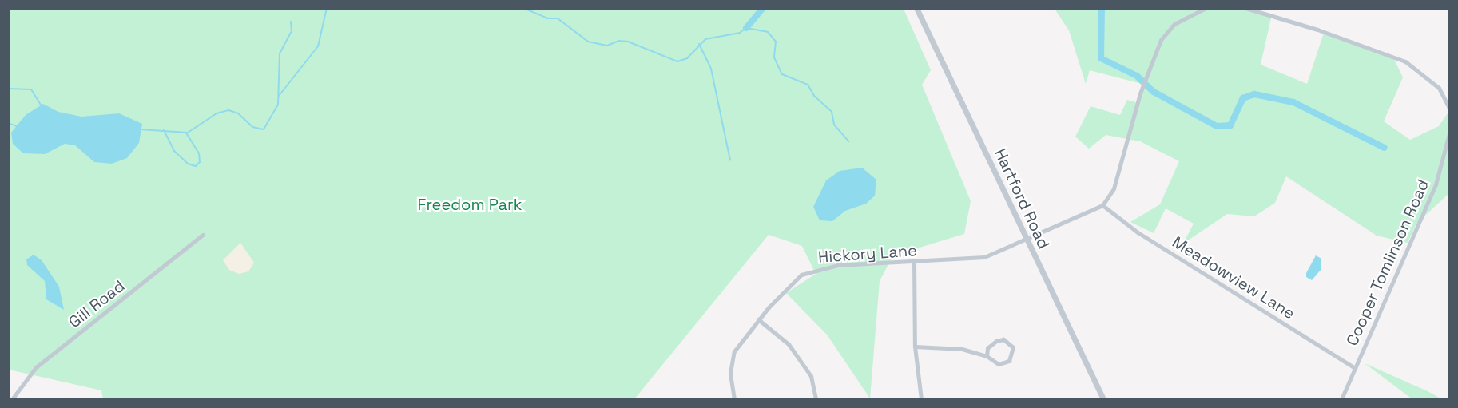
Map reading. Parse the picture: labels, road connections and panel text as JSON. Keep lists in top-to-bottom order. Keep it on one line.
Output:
{"streets":{"street":["Hartford Road","Hickory Lane","Cooper Tomlinson Road","Meadowview Lane","Gill Road"]},"crossings":[["Hartford Road","Hickory Lane"],["Cooper Tomlinson Road","Meadowview Lane"]],"parks":["Freedom Park"]}
